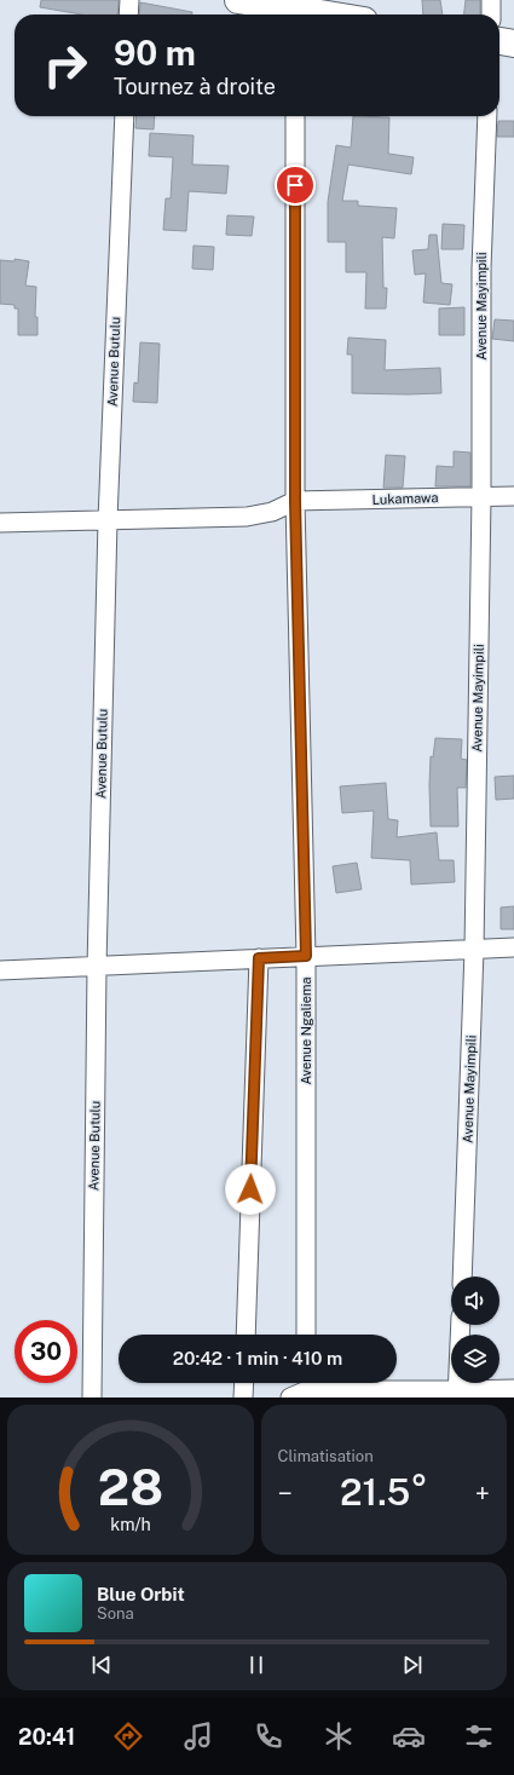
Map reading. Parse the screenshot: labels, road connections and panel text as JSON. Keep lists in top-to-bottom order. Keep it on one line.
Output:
{"streets":{"street":["Avenue Mayimpili","Avenue Butulu","Lukamawa","Avenue Ngaliema"]},"crossings":[["Avenue Mayimpili","Lukamawa"],["Lukamawa","Avenue Ngaliema"]],"page":{"turn":["90 m","Tournez à droite"],"limit":"30","trip":"20:42 · 1 min · 410 m","tile":"Climatisation","heat":["−","21.5°","+"],"song":["Blue Orbit","Sona"],"tabs":"20:41","gauge":["28","km/h"]}}
